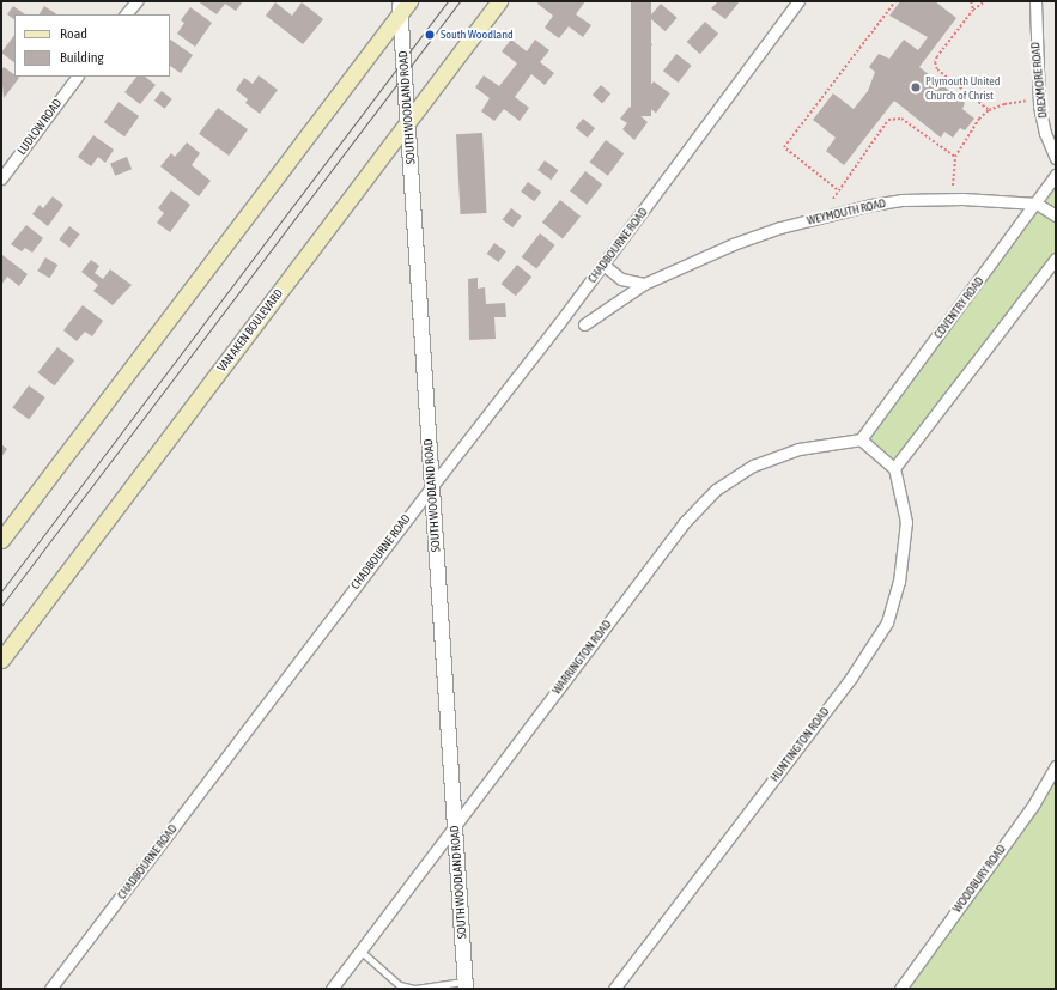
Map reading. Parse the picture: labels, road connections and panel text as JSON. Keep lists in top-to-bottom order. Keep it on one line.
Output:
{"streets":{"main road":["VAN AKEN BOULEVARD"],"street":["DREXMORE ROAD","SOUTH WOODLAND ROAD","LUDLOW ROAD","WEYMOUTH ROAD","CHADBOURNE ROAD","COVENTRY ROAD","WARRINGTON ROAD","HUNTINGTON ROAD","WOODBURY ROAD"]},"crossings":[["SOUTH WOODLAND ROAD","CHADBOURNE ROAD"],["SOUTH WOODLAND ROAD","VAN AKEN BOULEVARD"],["SOUTH WOODLAND ROAD","WARRINGTON ROAD"],["WEYMOUTH ROAD","COVENTRY ROAD"],["COVENTRY ROAD","WARRINGTON ROAD"]],"places":["South Woodland","Plymouth United Church of Christ"],"legend":["Road","Building"]}
